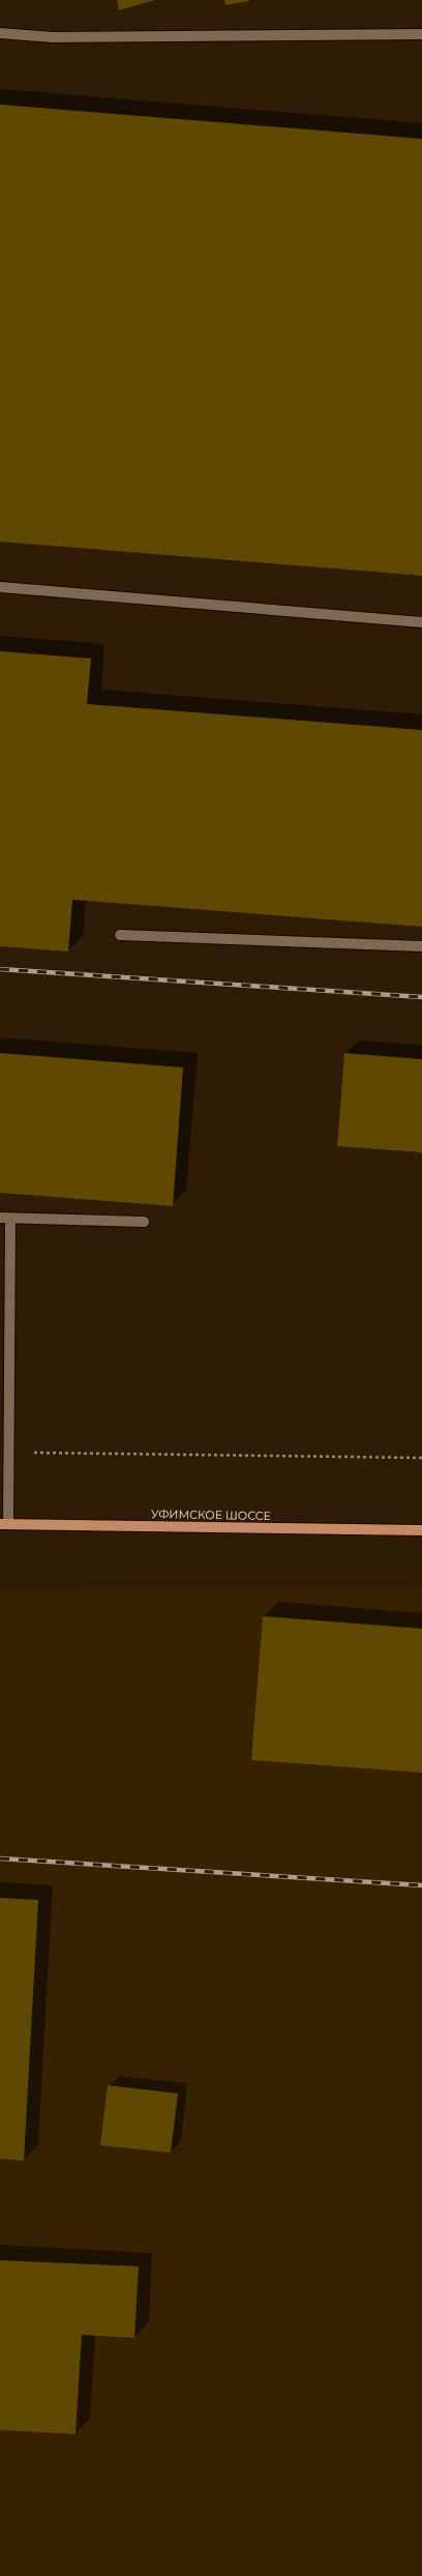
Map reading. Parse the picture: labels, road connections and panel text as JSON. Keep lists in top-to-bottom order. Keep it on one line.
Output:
{"streets":{"main road":["УФИМСКОЕ ШОССЕ"]}}
